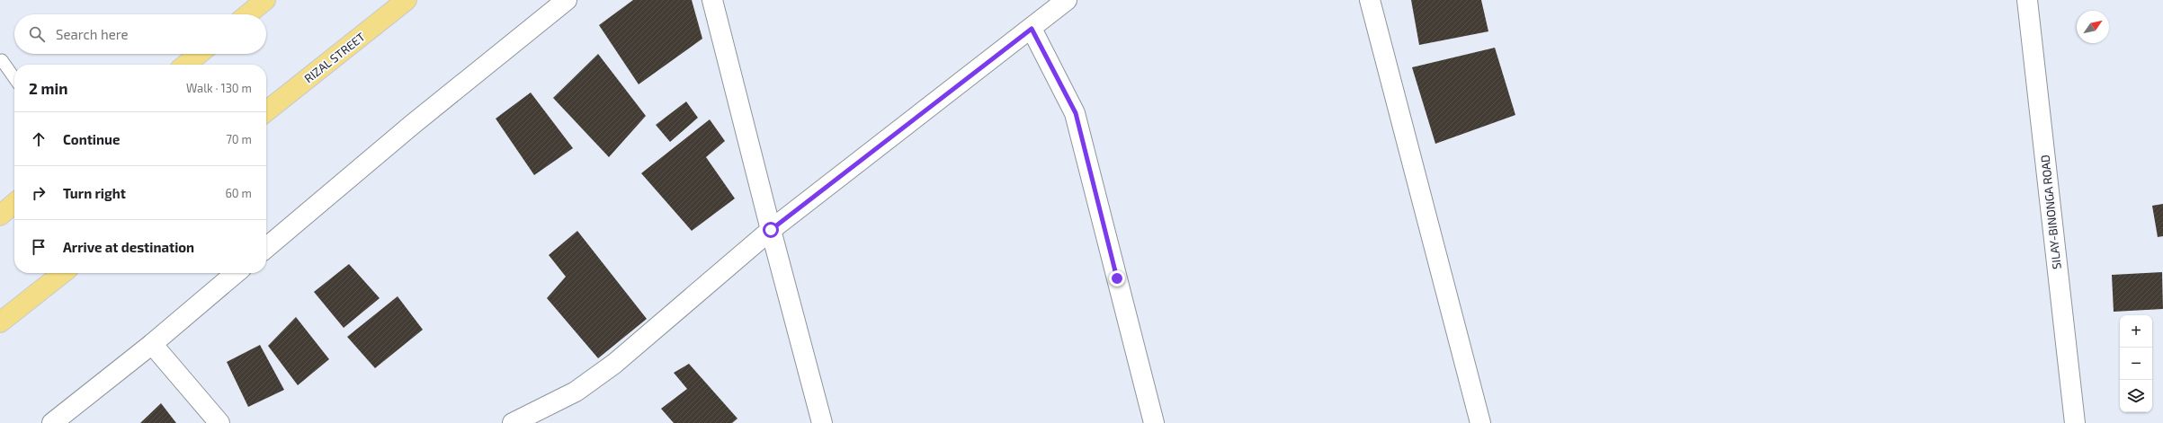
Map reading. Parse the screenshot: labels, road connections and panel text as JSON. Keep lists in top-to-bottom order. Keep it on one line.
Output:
{"streets":{"main road":["RIZAL STREET"],"street":["SILAY-BINONGA ROAD"]},"north":"top right","page":{"search":"Search here","heading":["2 min","Walk · 130 m"],"list":[["Continue","70 m"],["Turn right","60 m"],"Arrive at destination"],"map_buttons":["+","−"]}}
